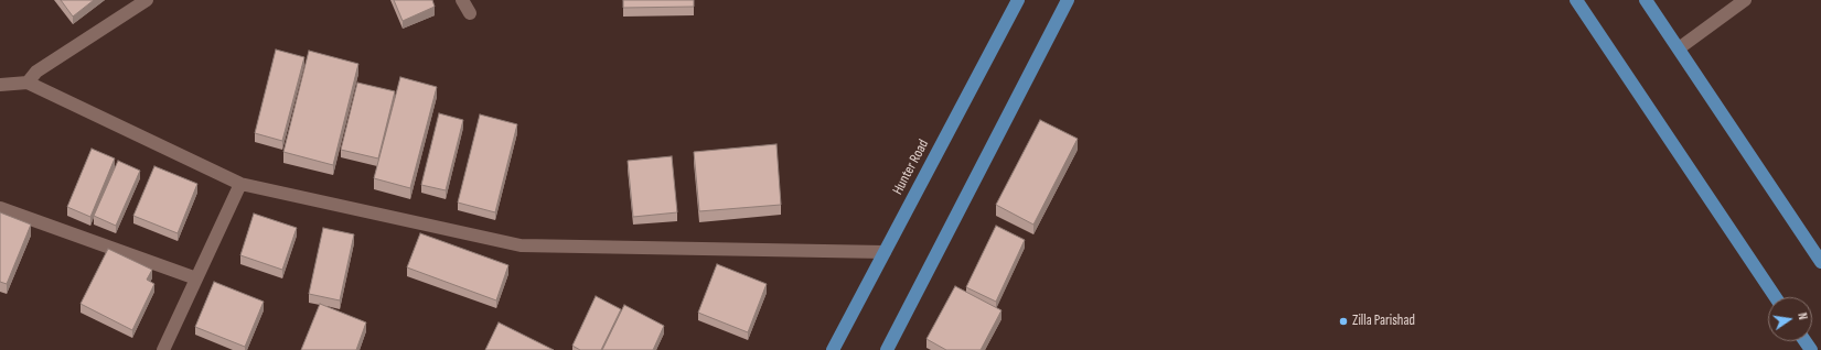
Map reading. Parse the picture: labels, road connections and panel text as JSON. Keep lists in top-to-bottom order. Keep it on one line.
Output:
{"streets":{"main road":["Hunter Road"]},"places":["Zilla Parishad"],"north":"right"}
